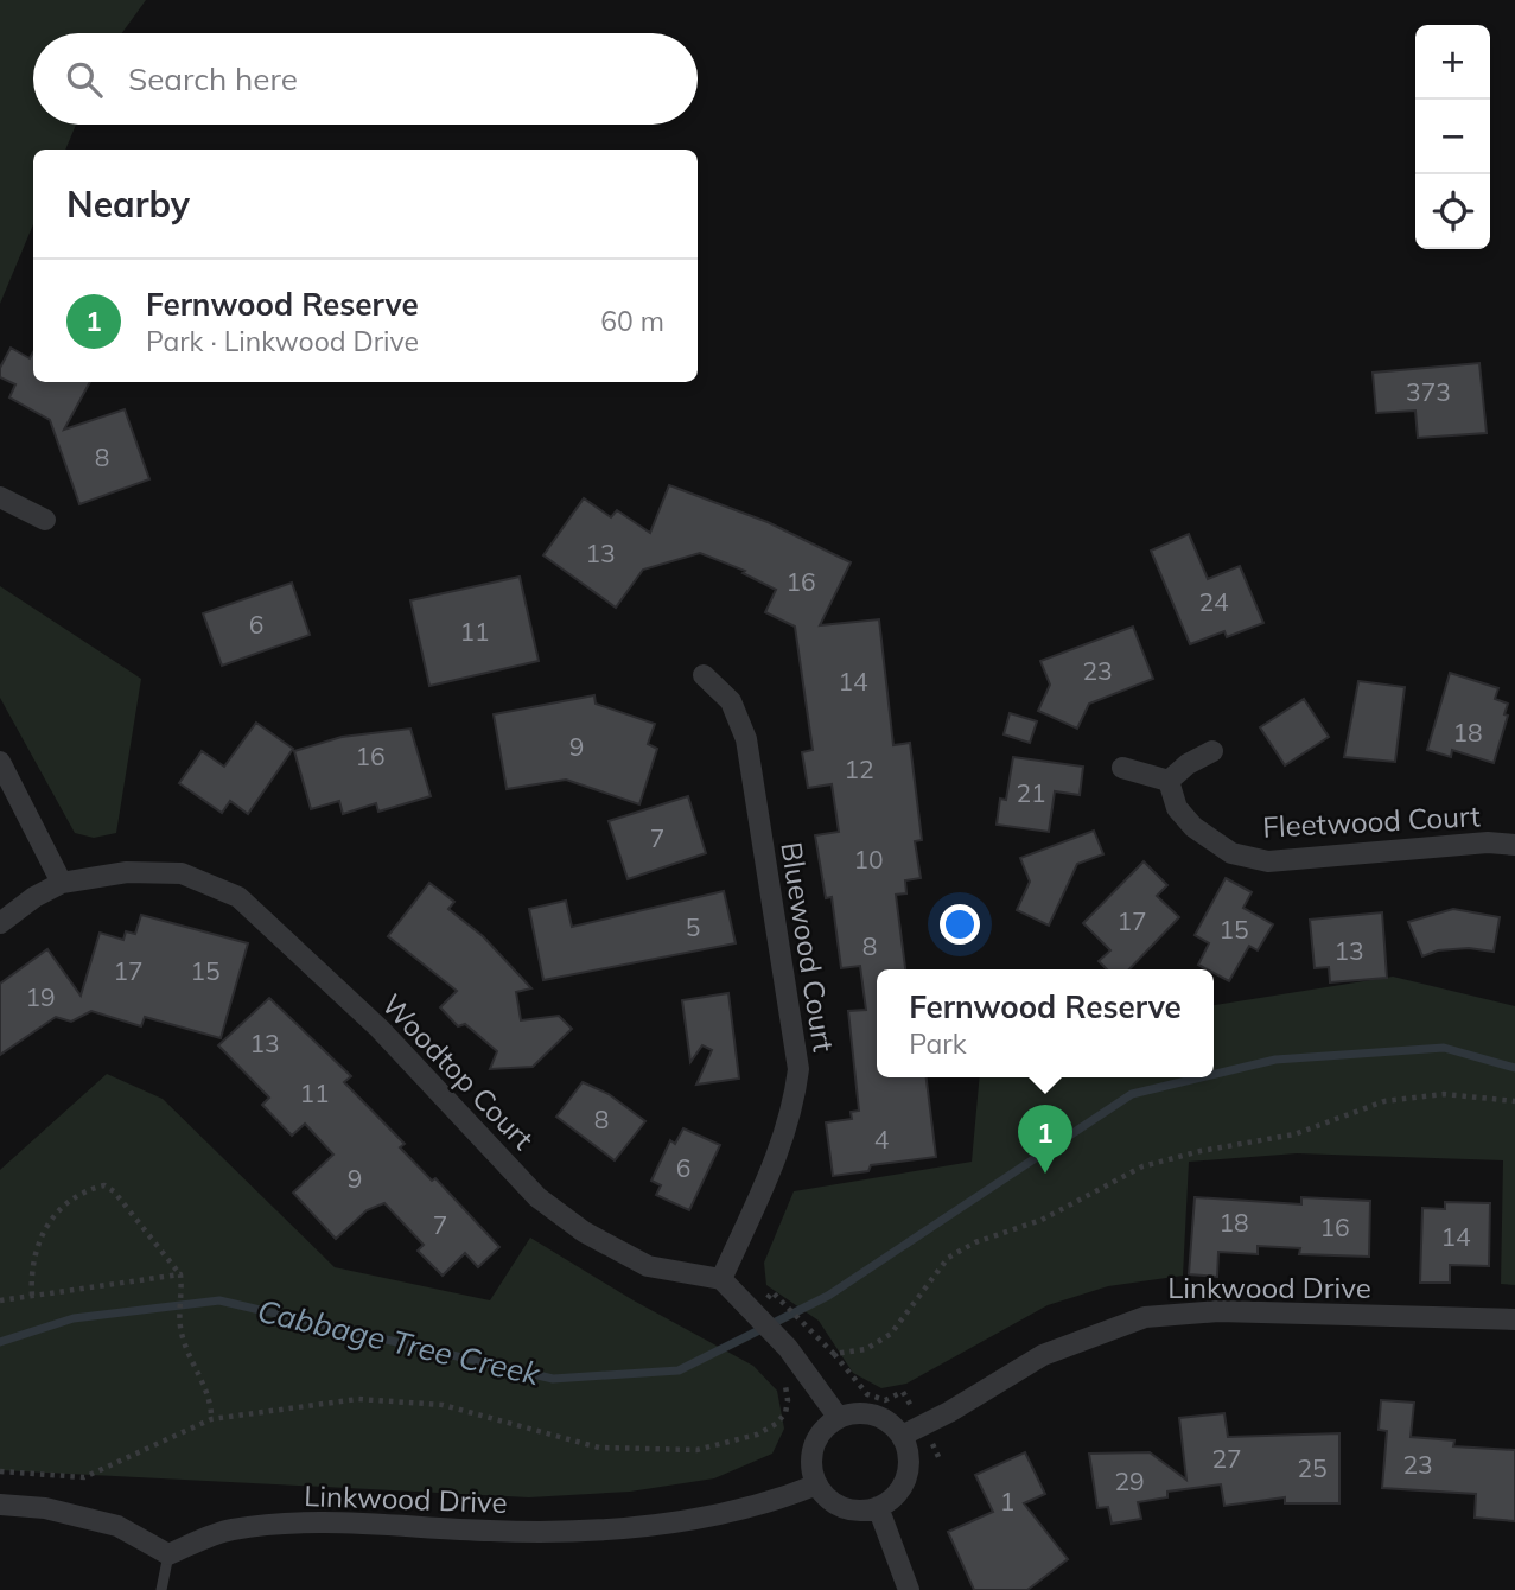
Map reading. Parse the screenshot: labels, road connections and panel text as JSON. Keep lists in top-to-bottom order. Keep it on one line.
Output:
{"streets":{"street":["Fleetwood Court","Bluewood Court","Woodtop Court","Linkwood Drive"]},"crossings":[["Bluewood Court","Woodtop Court"]],"water":["Cabbage Tree Creek"],"house_numbers":["373","8","13","16","24","6","11","23","14","18","9","16","12","21","7","10","17","5","15","8","13","17","15","19","13","11","8","4","6","9","18","7","16","14","27","23","25","29","1"],"page":{"map_buttons":["+","−"],"search":"Search here","heading":"Nearby","list":[{"mark":"1","name":"Fernwood Reserve","note":"Park · Linkwood Drive","value":"60 m"}],"popup":["Fernwood Reserve","Park"],"pins":"1"}}
